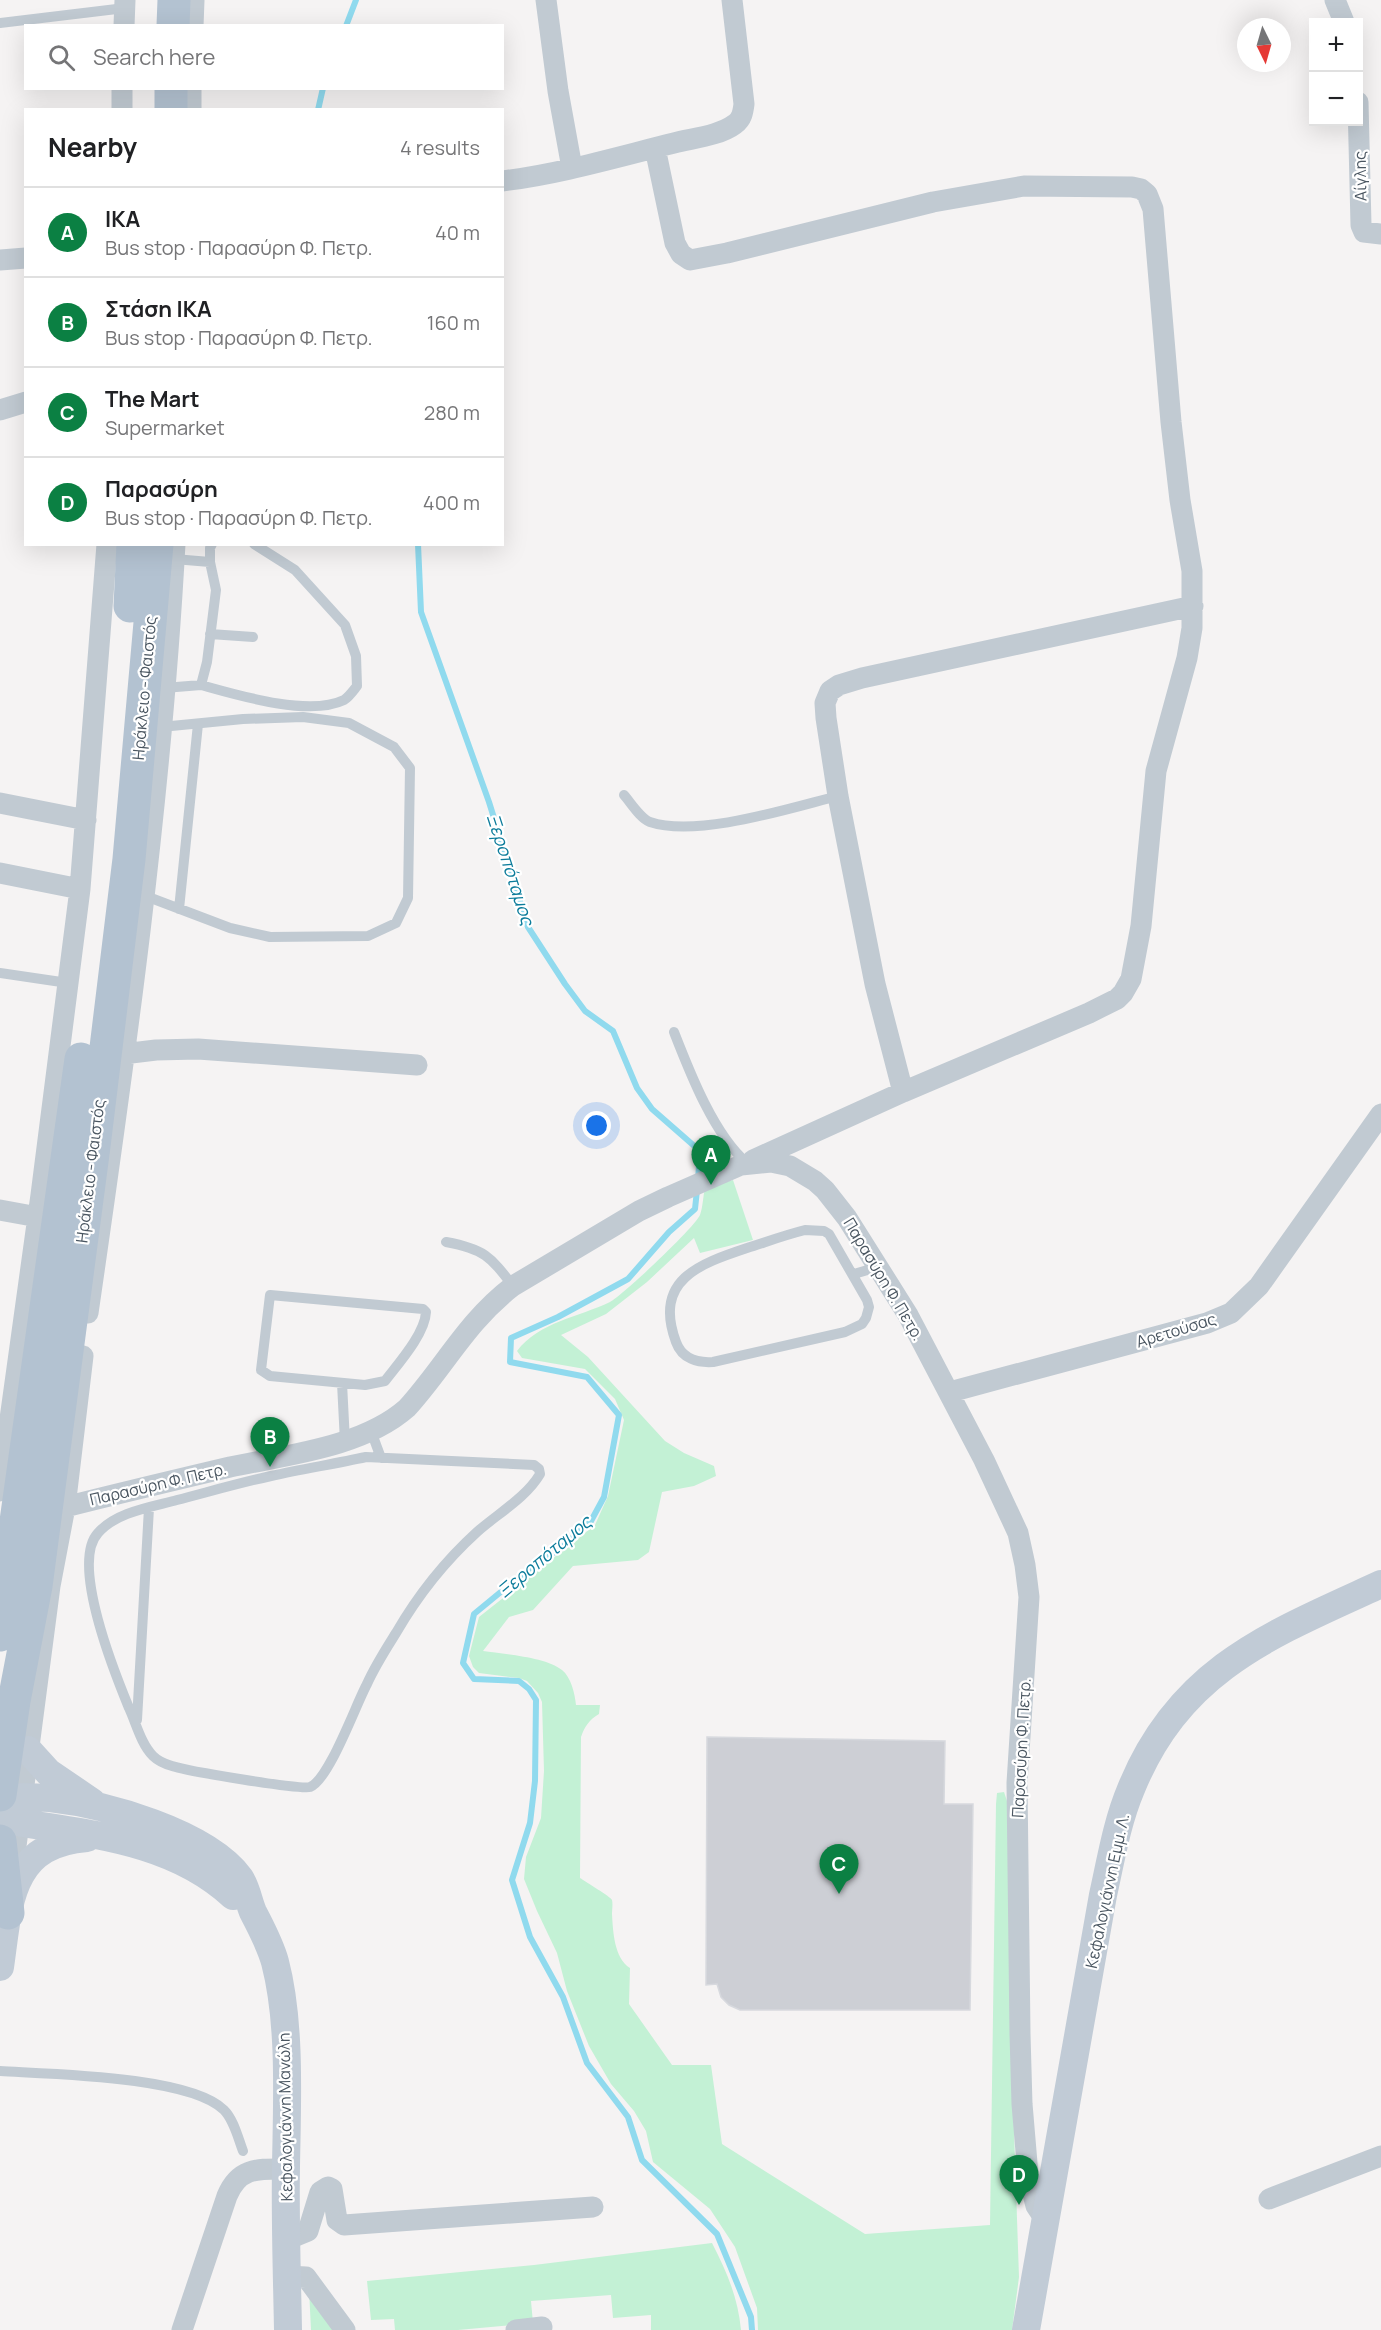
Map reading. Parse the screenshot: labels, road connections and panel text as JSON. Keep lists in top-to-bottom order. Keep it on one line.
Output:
{"streets":{"main road":["Ηράκλειο - Φαιστός","Κεφαλογιάννη Εμμ. Λ.","Κεφαλογιάννη Μανώλη"],"street":["Αίγλης","Παρασύρη Φ. Πετρ.","Αρετούσας"]},"crossings":[["Ηράκλειο - Φαιστός","Κεφαλογιάννη Μανώλη"],["Παρασύρη Φ. Πετρ.","Αρετούσας"],["Παρασύρη Φ. Πετρ.","Κεφαλογιάννη Εμμ. Λ."]],"water":["Ξεροπόταμος"],"north":"bottom","page":{"map_buttons":["+","−"],"search":"Search here","heading":["Nearby","4 results"],"list":[{"mark":"A","name":"IKA","note":"Bus stop · Παρασύρη Φ. Πετρ.","value":"40 m"},{"mark":"B","name":"Στάση ΙΚΑ","note":"Bus stop · Παρασύρη Φ. Πετρ.","value":"160 m"},{"mark":"C","name":"The Mart","note":"Supermarket","value":"280 m"},{"mark":"D","name":"Παρασύρη","note":"Bus stop · Παρασύρη Φ. Πετρ.","value":"400 m"}],"pins":["A","B","C","D"]}}
